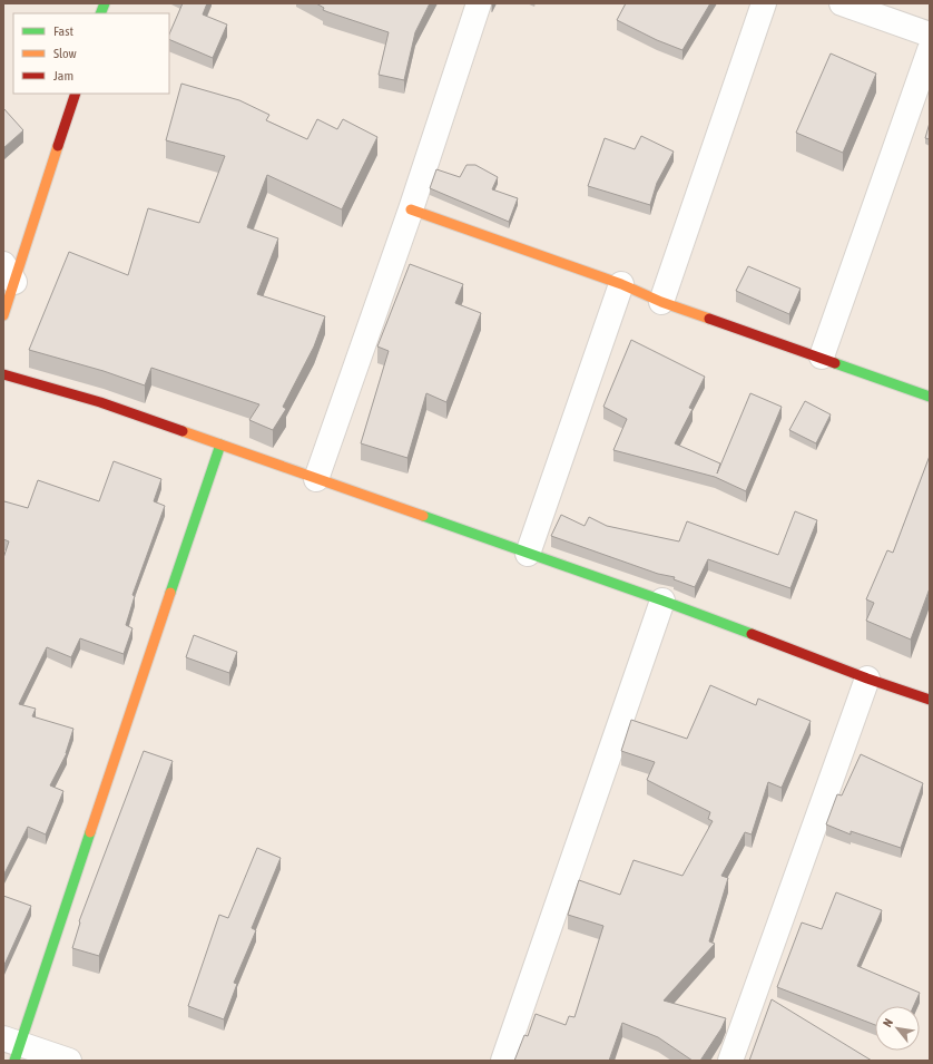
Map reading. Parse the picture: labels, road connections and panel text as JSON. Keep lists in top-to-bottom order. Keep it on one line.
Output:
{"legend":["Fast","Slow","Jam"],"north":"top left"}
